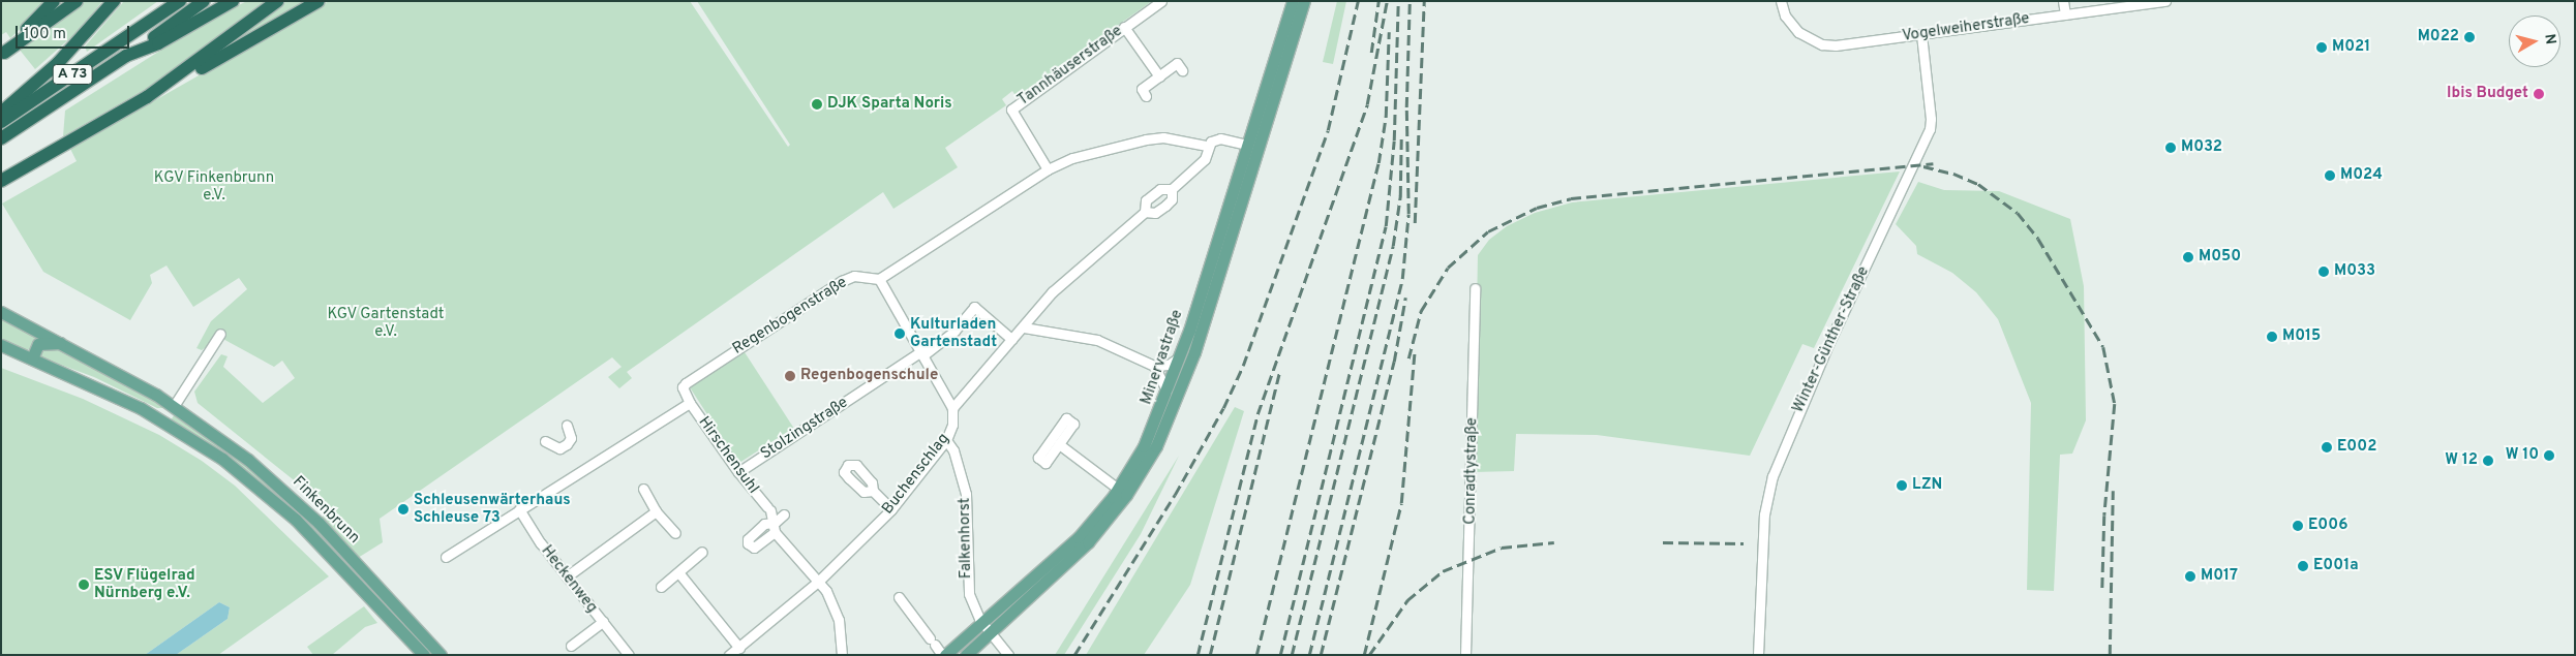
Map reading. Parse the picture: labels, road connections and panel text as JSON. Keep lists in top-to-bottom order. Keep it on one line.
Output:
{"streets":{"highway":["A 73"],"main road":["Minervastraße","Finkenbrunn"],"street":["Vogelweiherstraße","Tannhäuserstraße","Regenbogenstraße","Winter-Günther-Straße","Stolzingstraße","Hirschensuhl","Conradtystraße","Buchenschlag","Falkenhorst","Heckenweg"]},"crossings":[["Vogelweiherstraße","Winter-Günther-Straße"],["Regenbogenstraße","Hirschensuhl"],["Minervastraße","Falkenhorst"],["Stolzingstraße","Hirschensuhl"],["Hirschensuhl","Buchenschlag"],["Buchenschlag","Falkenhorst"]],"parks":["KGV Finkenbrunn e.V.","KGV Gartenstadt e.V."],"places":["M022","M021","Ibis Budget","DJK Sparta Noris","M032","M024","M050","M033","Kulturladen Gartenstadt","M015","Regenbogenschule","E002","W 10","W 12","LZN","Schleusenwärterhaus Schleuse 73","E006","E001a","M017","ESV Flügelrad Nürnberg e.V."],"scale_bar":"100 m","north":"right"}
